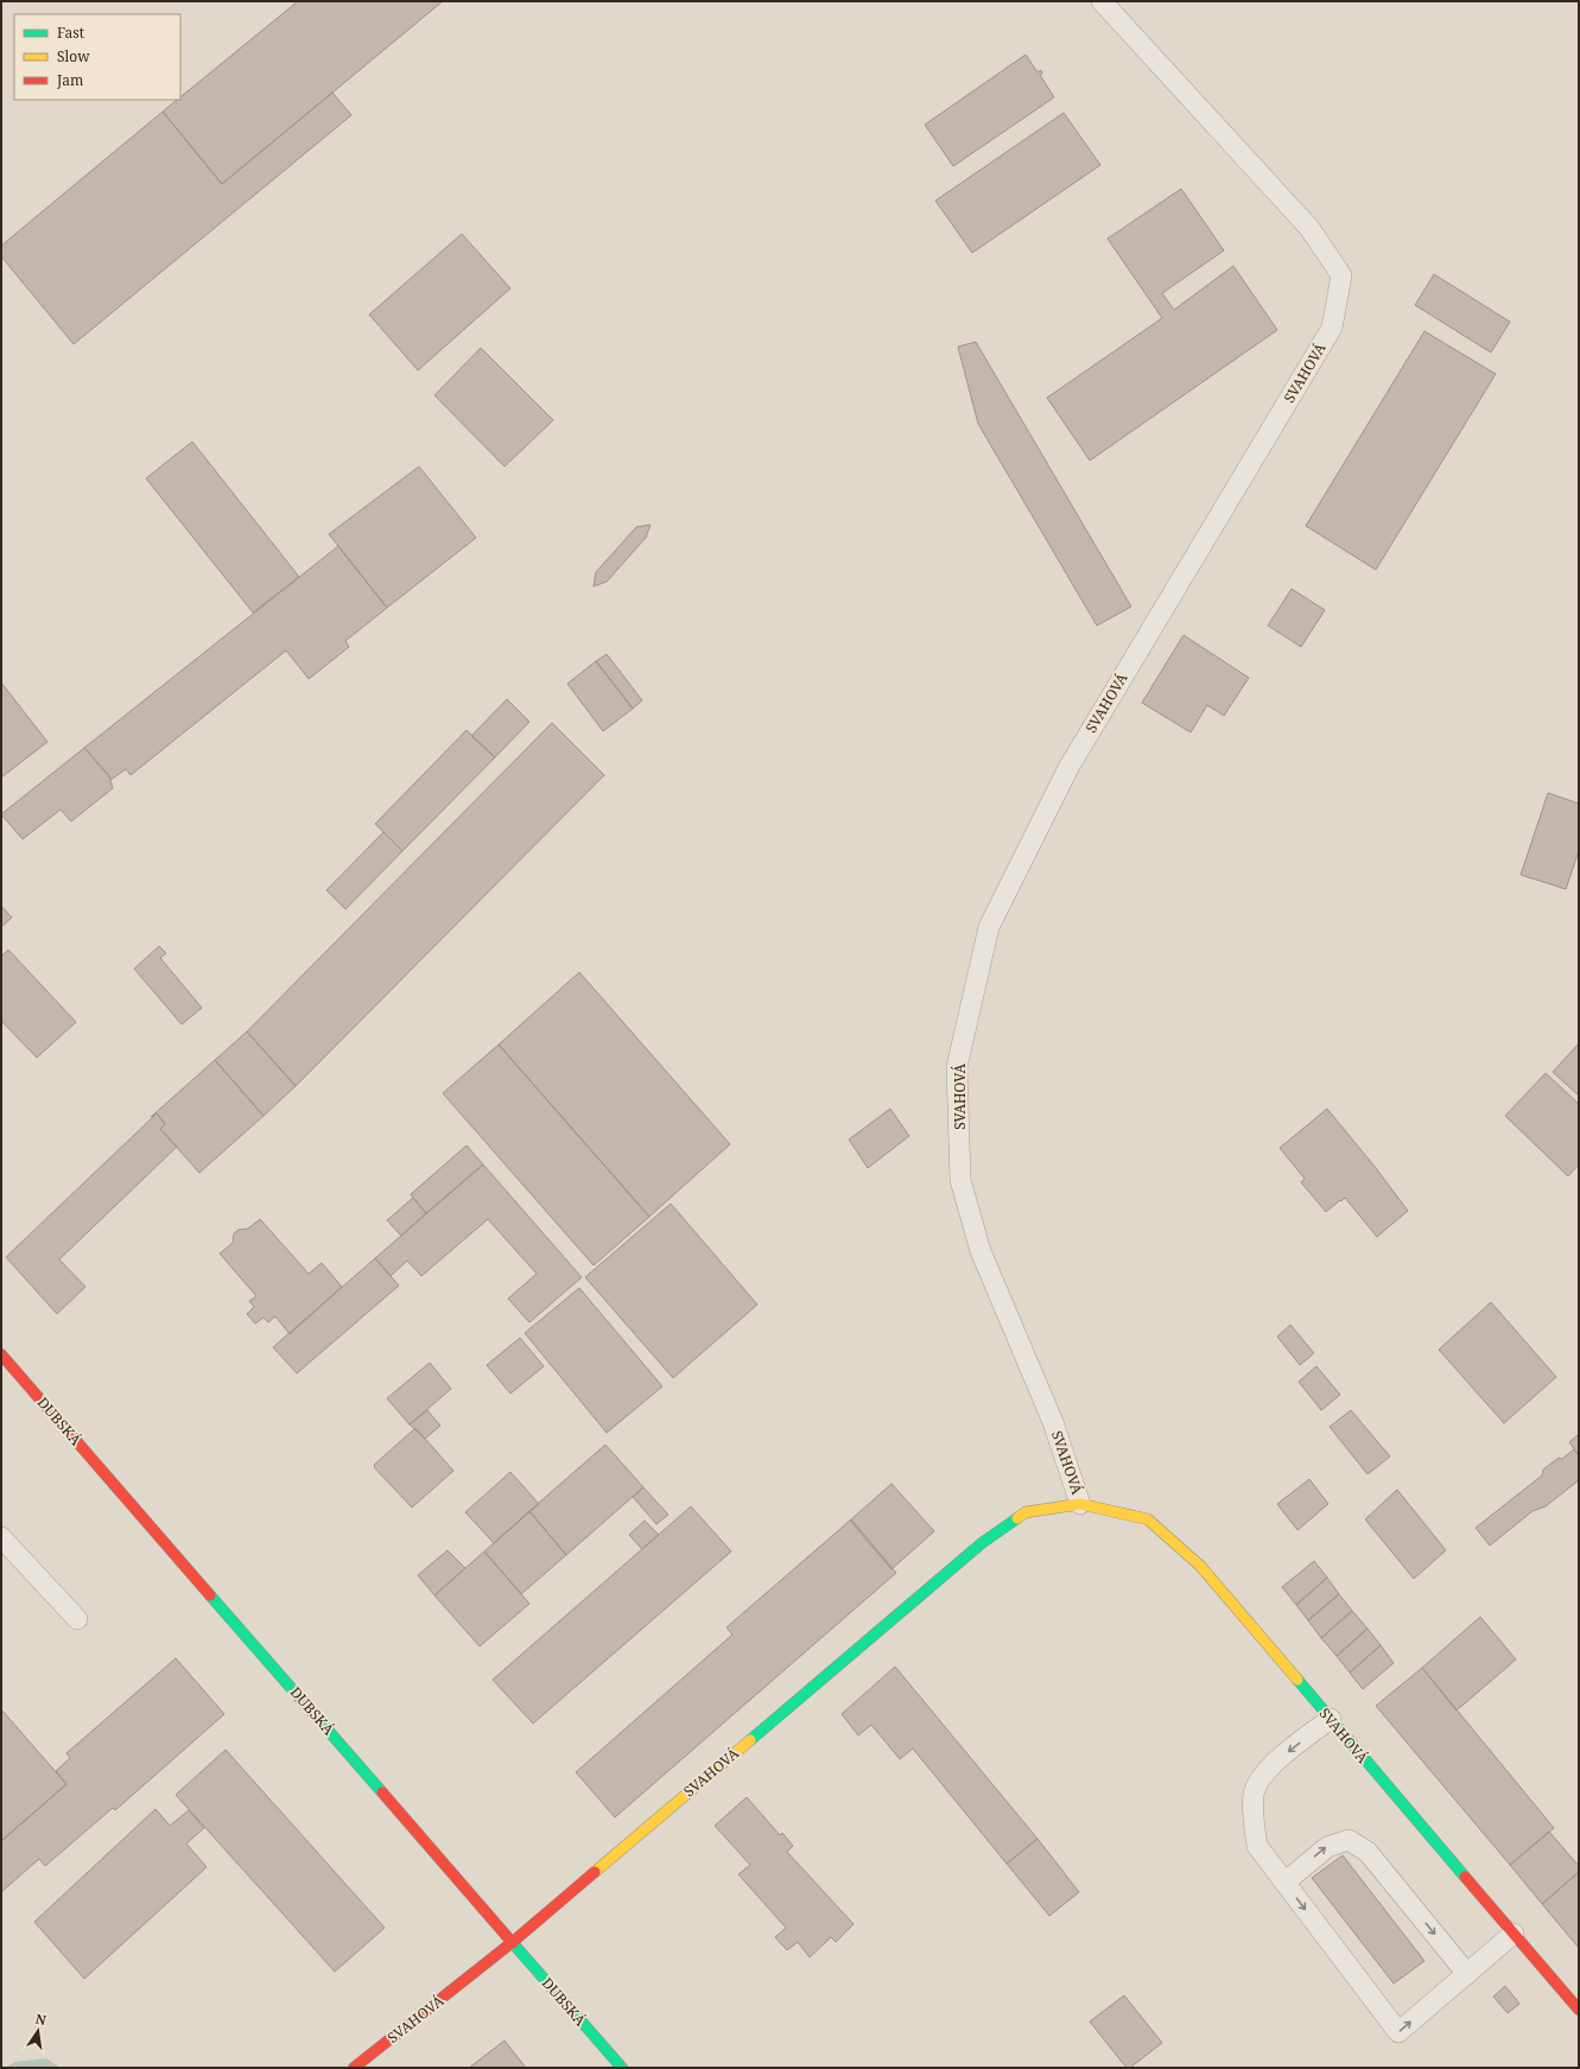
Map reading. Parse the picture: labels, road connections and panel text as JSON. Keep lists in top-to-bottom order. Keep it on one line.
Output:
{"streets":{"street":["SVAHOVÁ","DUBSKÁ"]},"crossings":[["SVAHOVÁ","DUBSKÁ"]],"legend":["Fast","Slow","Jam"],"north":"top"}
